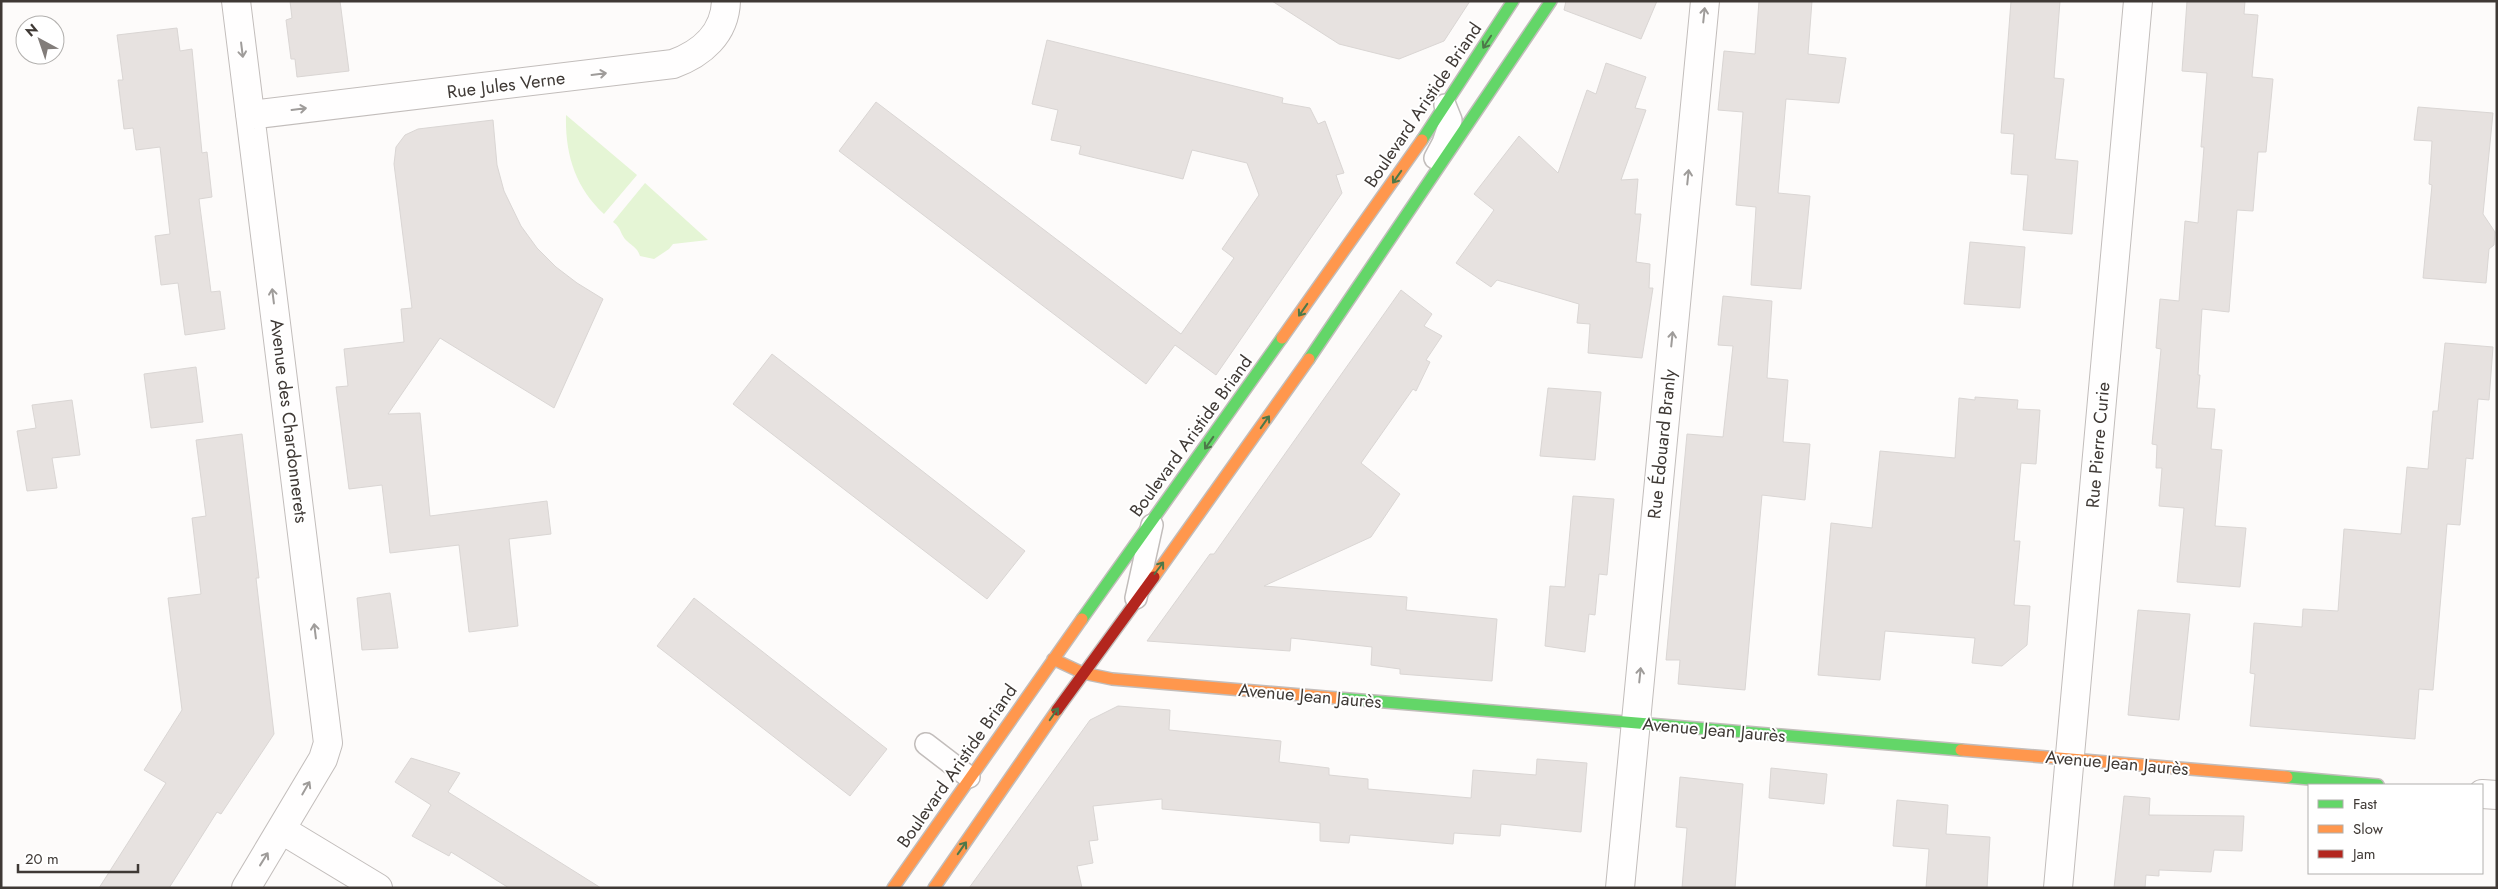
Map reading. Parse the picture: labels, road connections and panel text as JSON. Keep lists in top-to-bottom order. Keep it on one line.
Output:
{"streets":{"main road":["Boulevard Aristide Briand","Avenue Jean Jaurès"],"street":["Rue Jules Verne","Avenue des Chardonnerets","Rue Édouard Branly","Rue Pierre Curie"]},"crossings":[["Rue Jules Verne","Avenue des Chardonnerets"],["Boulevard Aristide Briand","Avenue Jean Jaurès"],["Rue Édouard Branly","Avenue Jean Jaurès"],["Rue Pierre Curie","Avenue Jean Jaurès"]],"one_way":["Rue Jules Verne","Rue Édouard Branly"],"legend":["Fast","Slow","Jam"],"scale_bar":"20 m","north":"top left"}
